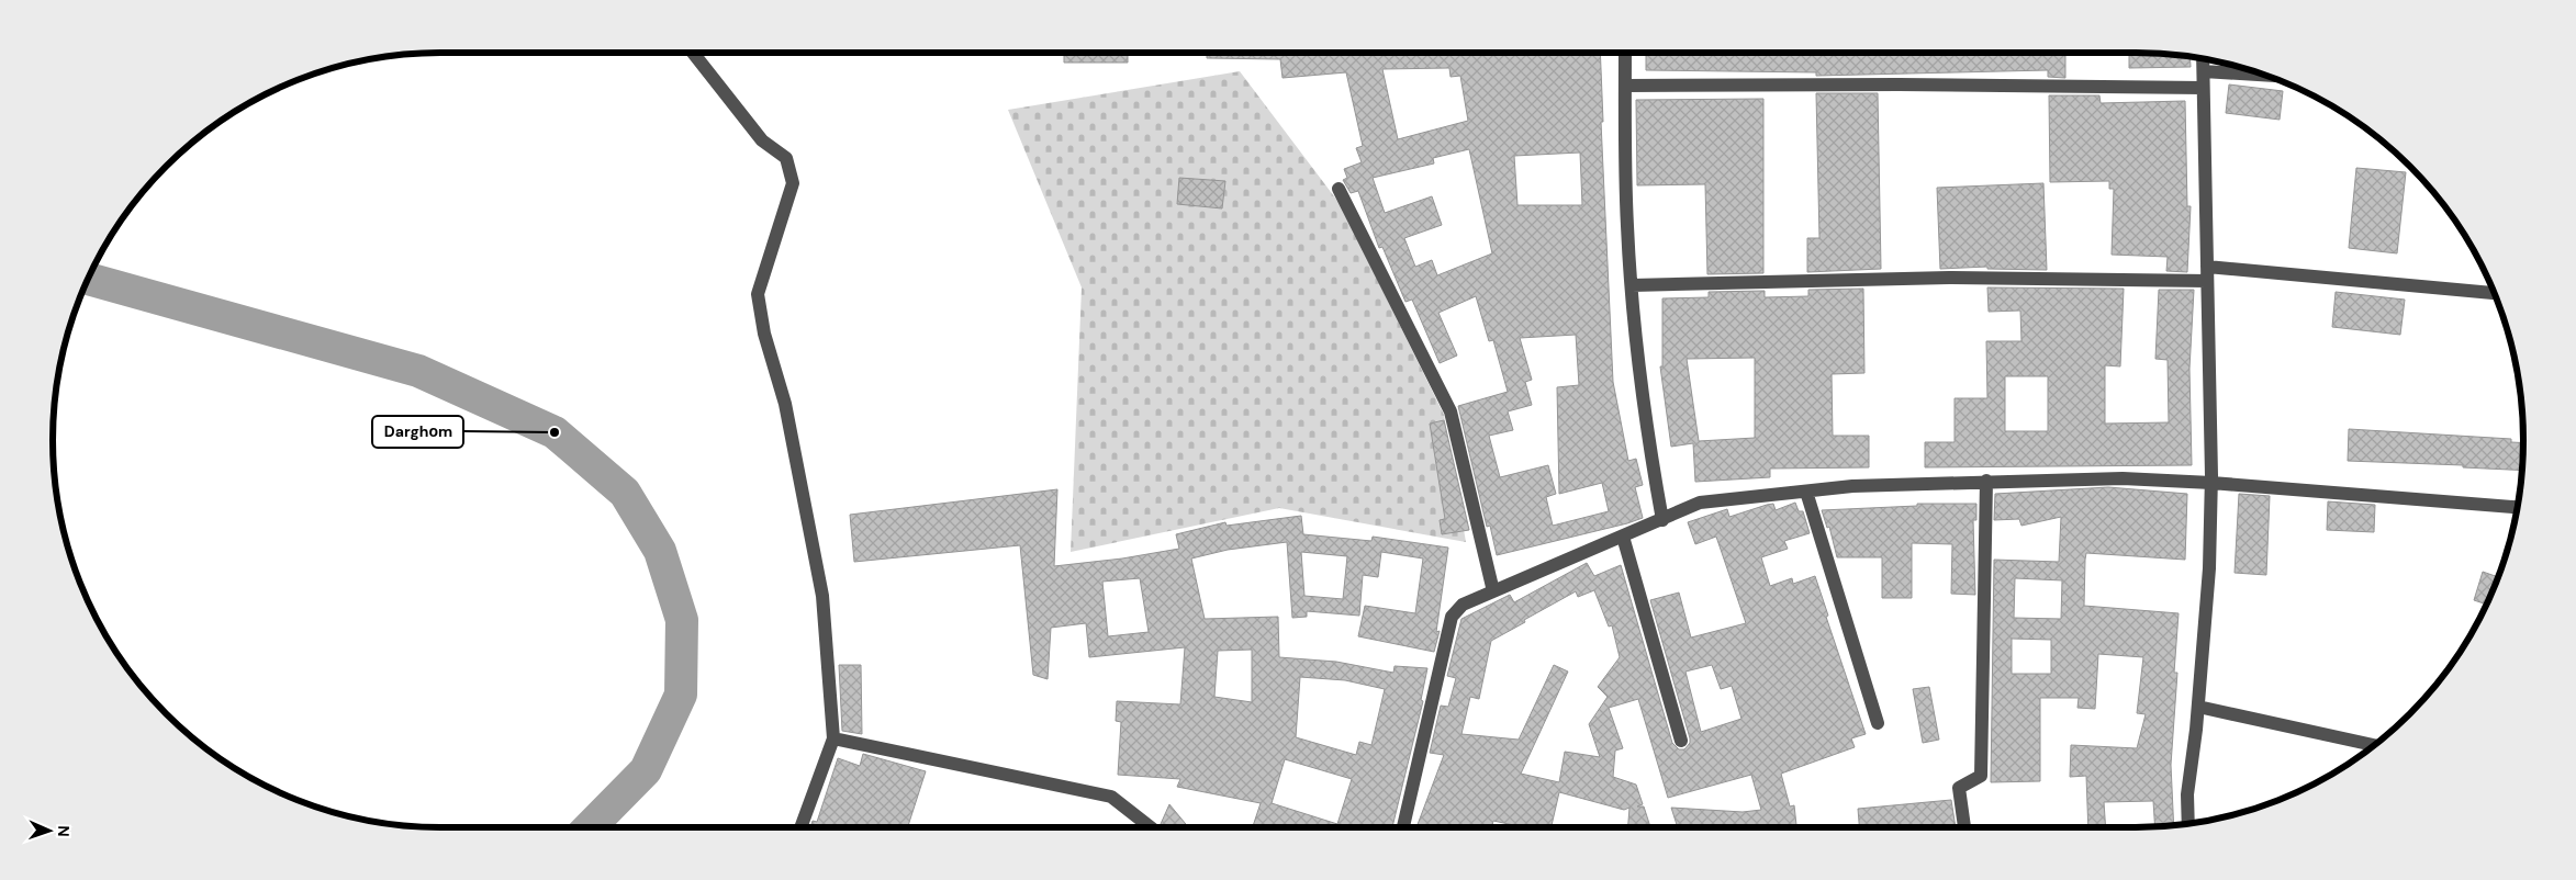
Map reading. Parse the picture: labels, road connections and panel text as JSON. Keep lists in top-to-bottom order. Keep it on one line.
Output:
{"places":["Darghоm"],"north":"right"}
